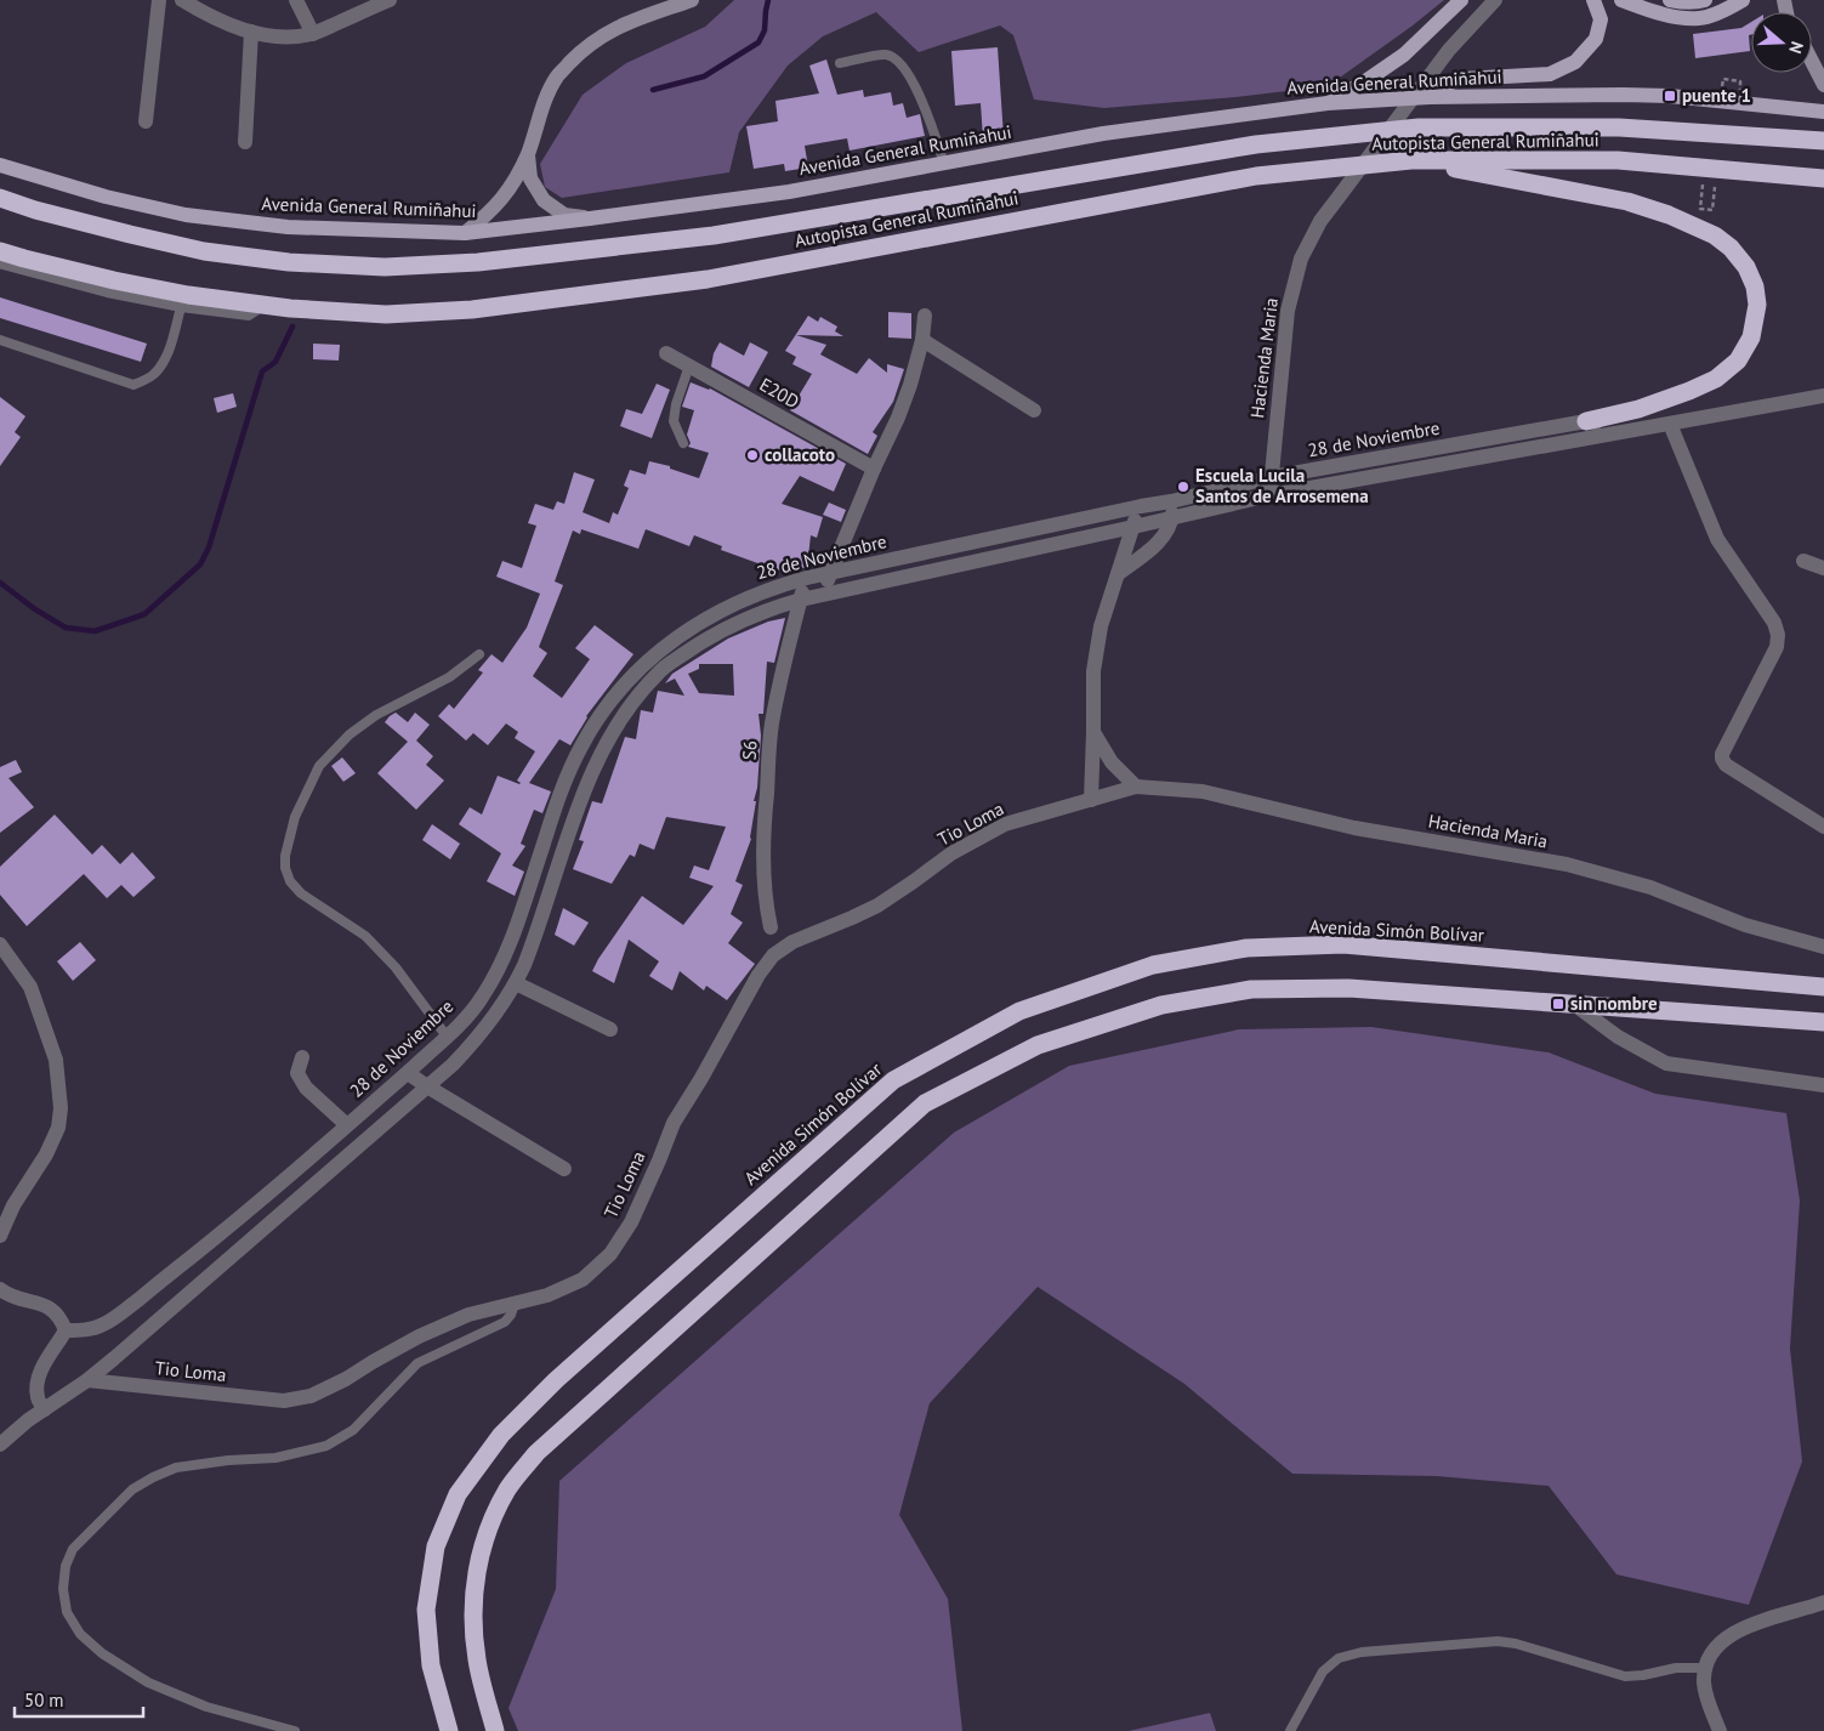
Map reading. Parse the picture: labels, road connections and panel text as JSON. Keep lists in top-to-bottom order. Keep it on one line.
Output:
{"streets":{"highway":["Autopista General Rumiñahui","Avenida Simón Bolívar"],"main road":["Avenida General Rumiñahui"],"street":["Hacienda Maria","E20D","28 de Noviembre","S6","Tio Loma"]},"crossings":[["Hacienda Maria","28 de Noviembre"],["Hacienda Maria","Tio Loma"],["28 de Noviembre","S6"]],"places":{"transit":["puente 1","sin nombre"],"other":["collacoto","Escuela Lucila Santos de Arrosemena"]},"scale_bar":"50 m","north":"right"}
